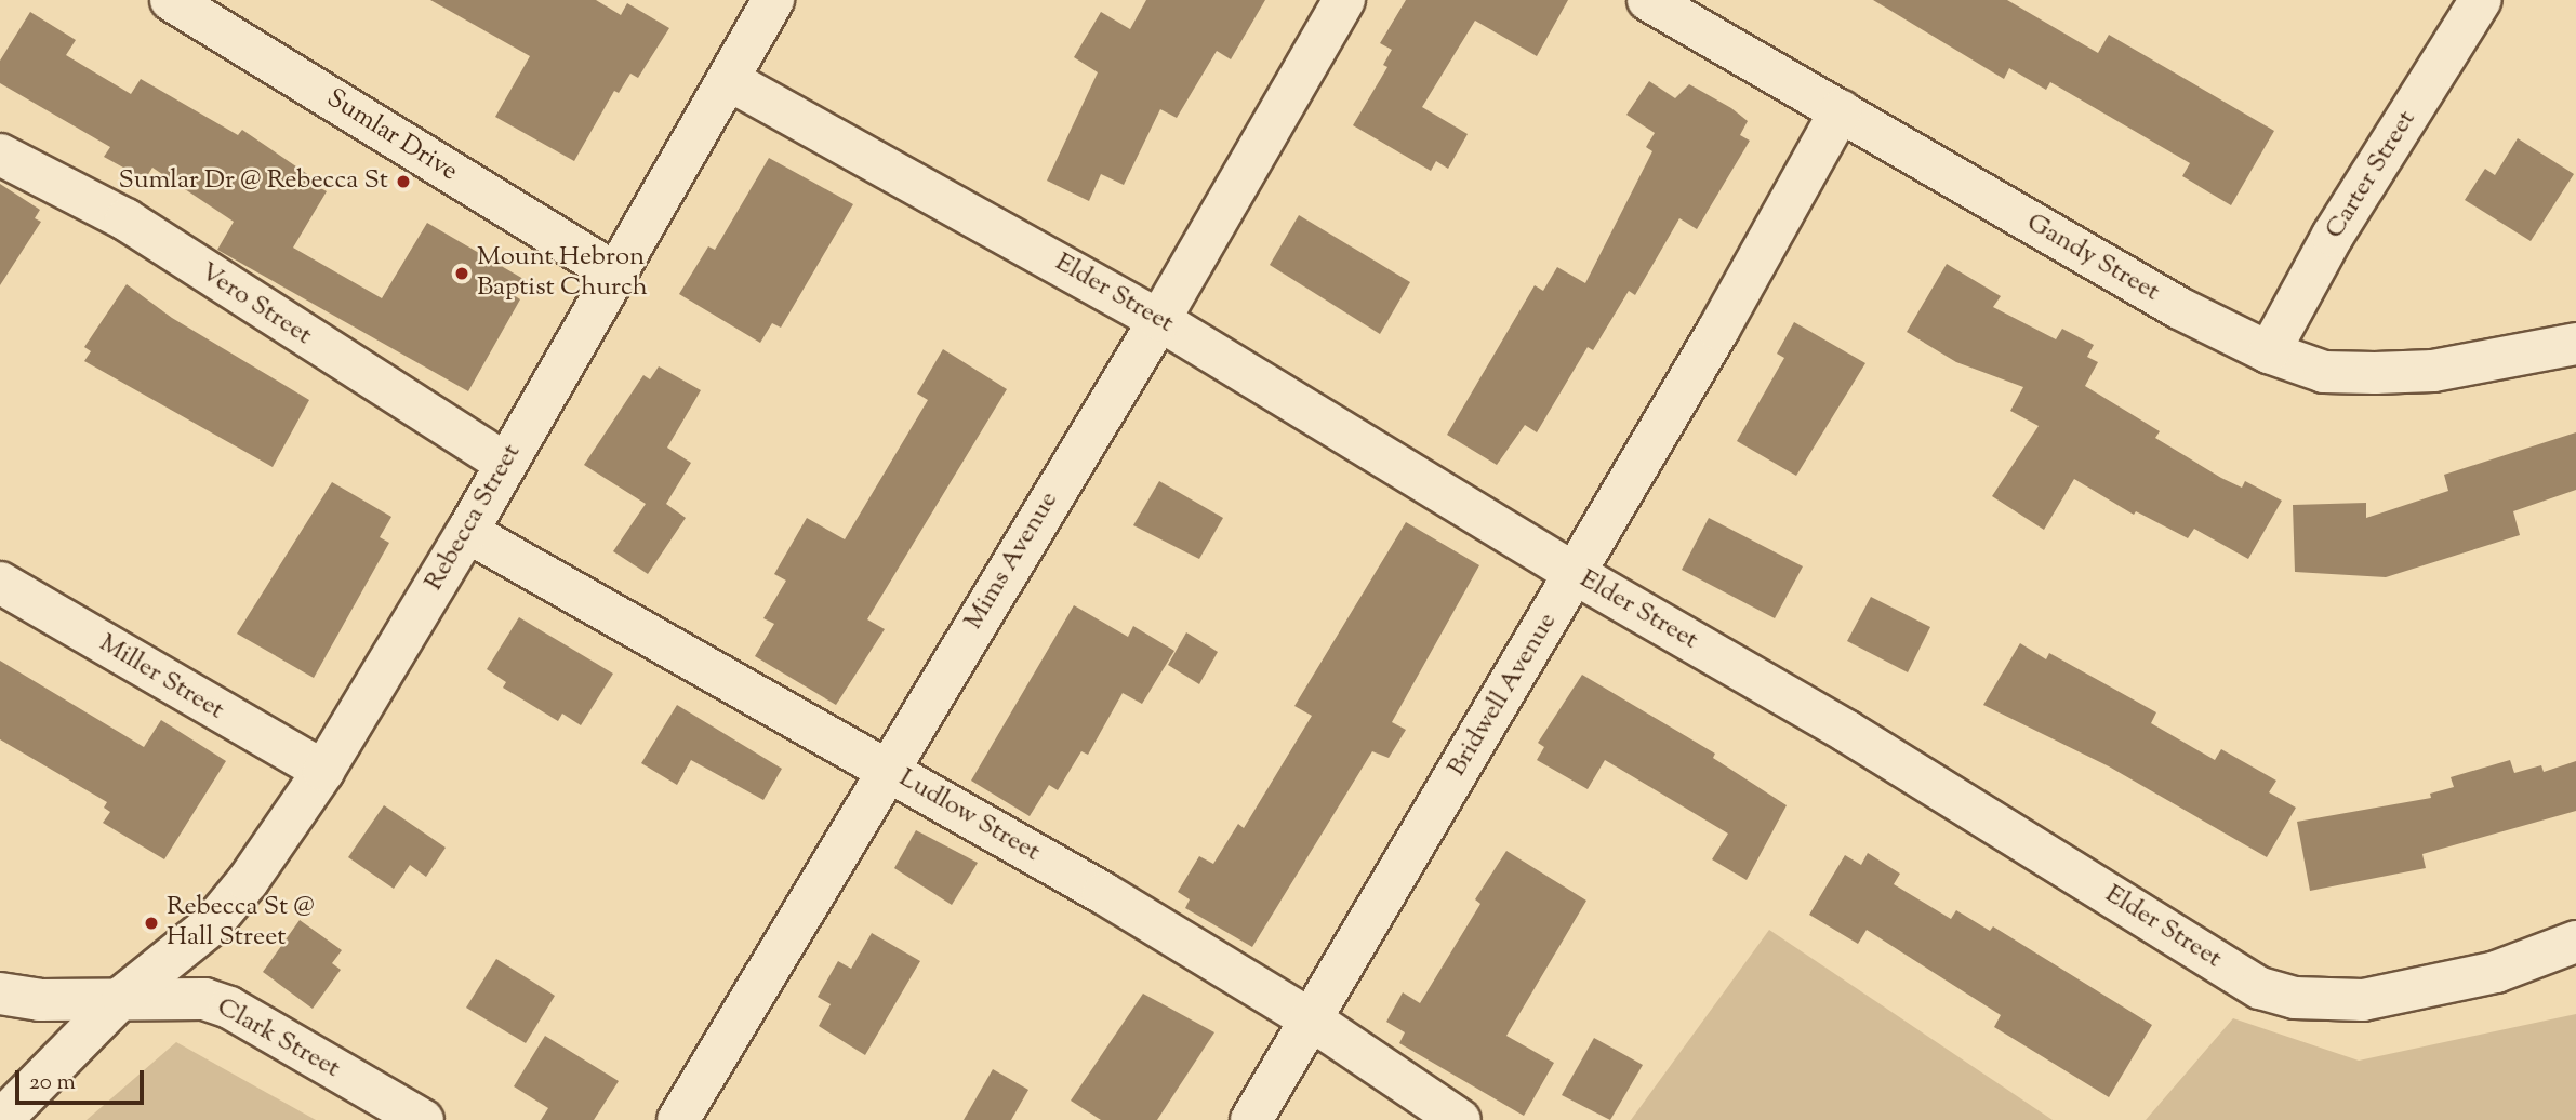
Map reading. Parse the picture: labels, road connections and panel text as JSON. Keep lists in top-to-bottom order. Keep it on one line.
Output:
{"streets":{"street":["Sumlar Drive","Carter Street","Gandy Street","Elder Street","Vero Street","Rebecca Street","Mims Avenue","Miller Street","Bridwell Avenue","Ludlow Street","Clark Street"]},"crossings":[["Sumlar Drive","Rebecca Street"],["Carter Street","Gandy Street"],["Gandy Street","Bridwell Avenue"],["Elder Street","Rebecca Street"],["Elder Street","Mims Avenue"],["Elder Street","Bridwell Avenue"],["Vero Street","Rebecca Street"],["Rebecca Street","Miller Street"],["Rebecca Street","Ludlow Street"],["Rebecca Street","Clark Street"],["Mims Avenue","Ludlow Street"],["Bridwell Avenue","Ludlow Street"]],"places":["Sumlar Dr @ Rebecca St","Mount Hebron Baptist Church","Rebecca St @ Hall Street"],"scale_bar":"20 m"}
